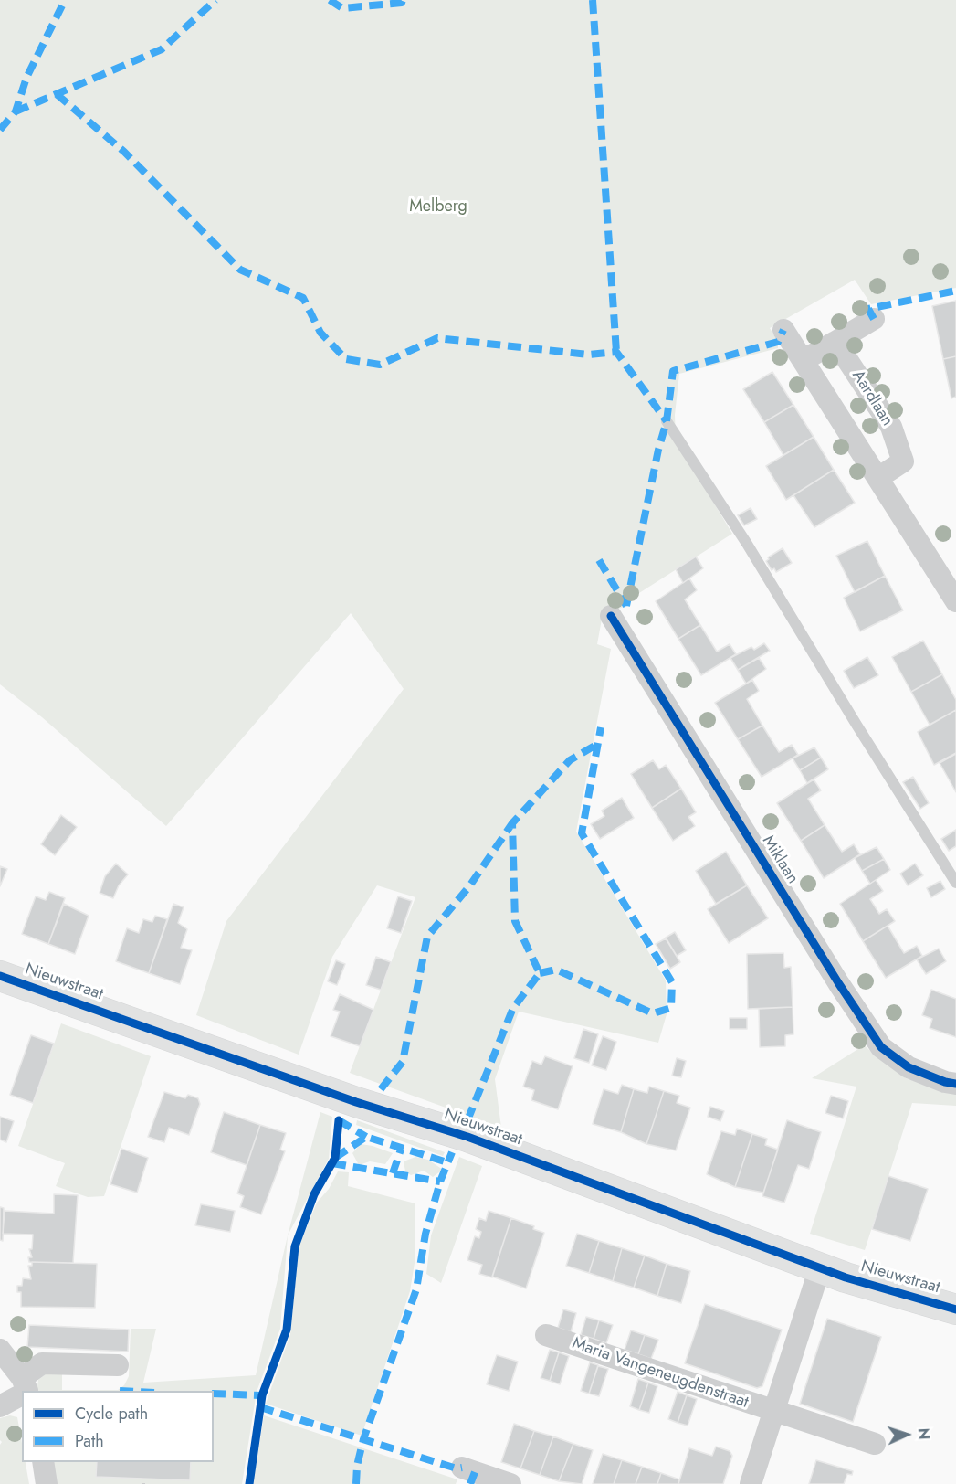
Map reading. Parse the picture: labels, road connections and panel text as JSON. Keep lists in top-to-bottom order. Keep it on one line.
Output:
{"streets":{"street":["Aardlaan","Miklaan","Nieuwstraat","Maria Vangeneugdenstraat"]},"parks":["Melberg"],"legend":["Cycle path","Path"],"north":"right"}
